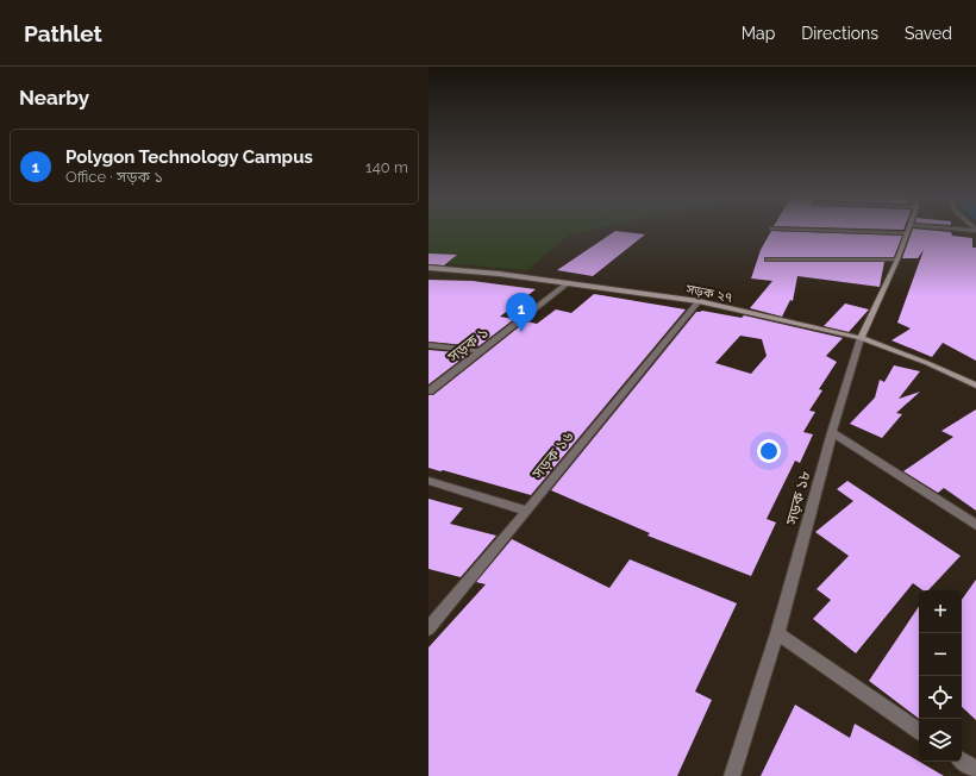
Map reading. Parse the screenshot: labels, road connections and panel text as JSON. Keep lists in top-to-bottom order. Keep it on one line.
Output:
{"streets":{"street":["সড়ক ২৭","সড়ক ১","সড়ক ১৬","সড়ক ১৮"]},"crossings":[["সড়ক ২৭","সড়ক ১"],["সড়ক ২৭","সড়ক ১৬"],["সড়ক ২৭","সড়ক ১৮"]],"page":{"header":"Pathlet","nav":["Map","Directions","Saved"],"heading":"Nearby","list":[{"mark":"1","name":"Polygon Technology Campus","note":"Office · সড়ক ১","value":"140 m"}],"pins":"1","map_buttons":["+","−"]}}
